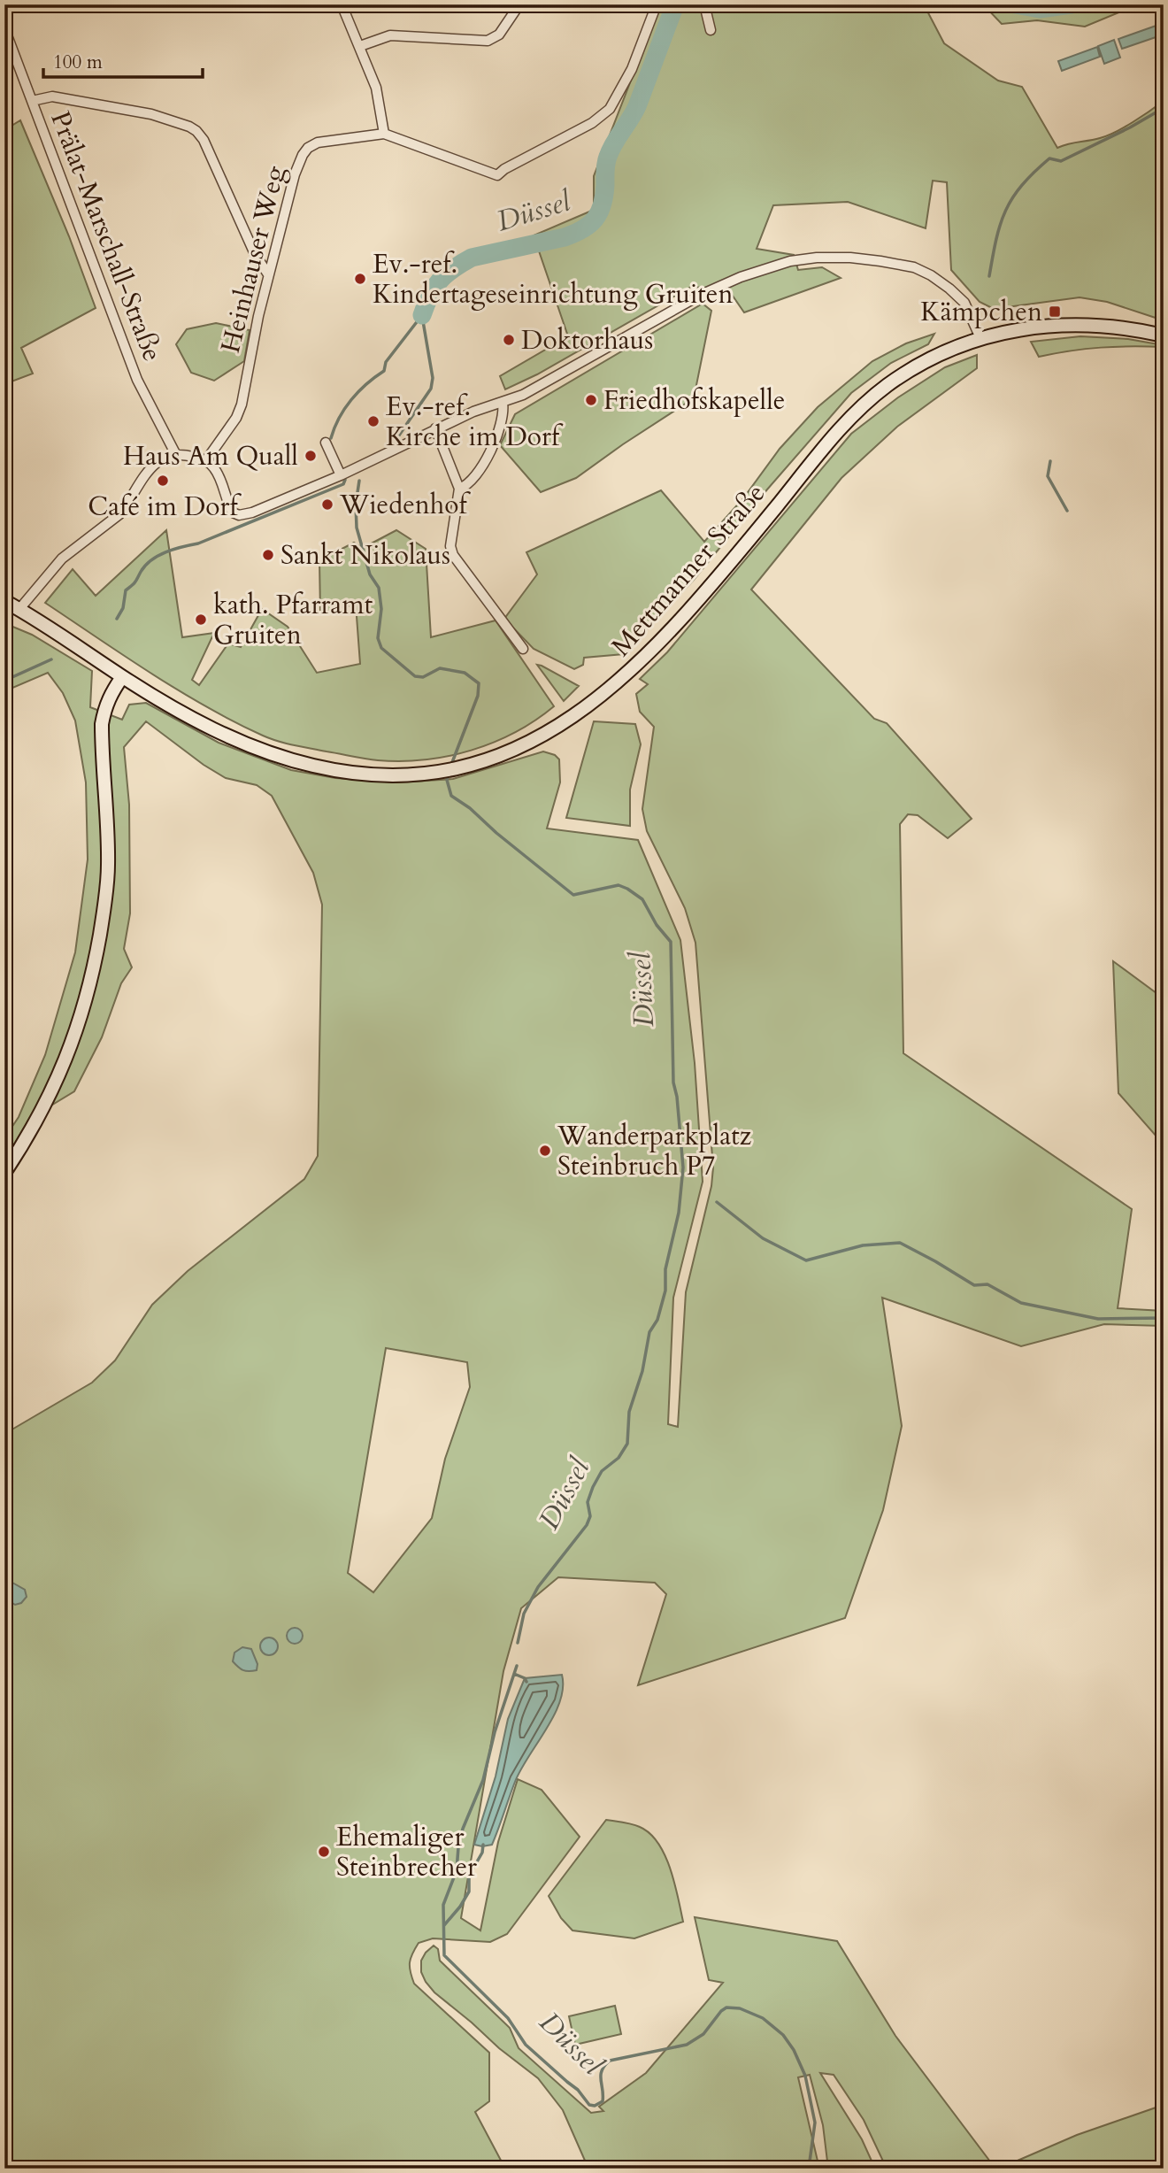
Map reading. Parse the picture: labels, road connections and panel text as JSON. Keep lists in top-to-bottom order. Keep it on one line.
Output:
{"streets":{"main road":["Mettmanner Straße"],"street":["Prälat-Marschall-Straße","Heinhauser Weg"]},"water":["Düssel"],"places":{"other":["Ev.-ref. Kindertageseinrichtung Gruiten","Doktorhaus","Friedhofskapelle","Ev.-ref. Kirche im Dorf","Haus Am Quall","Café im Dorf","Wiedenhof","Sankt Nikolaus","kath. Pfarramt Gruiten","Wanderparkplatz Steinbruch P7","Ehemaliger Steinbrecher"],"transit":["Kämpchen"]},"scale_bar":"100 m"}
